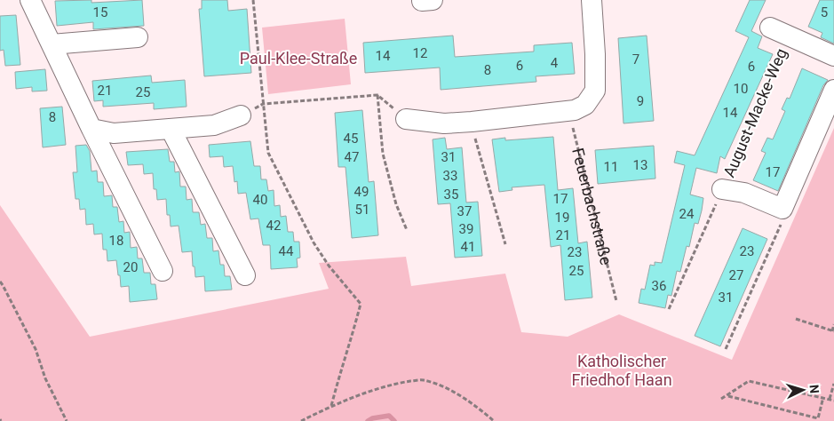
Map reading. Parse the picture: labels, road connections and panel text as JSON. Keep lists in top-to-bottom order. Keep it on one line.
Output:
{"streets":{"street":["August-Macke-Weg"],"path":["Feuerbachstraße"]},"parks":["Paul-Klee-Straße","Katholischer Friedhof Haan"],"house_numbers":["15","5","12","14","7","4","6","6","8","10","21","25","9","14","8","45","47","31","13","11","17","33","49","35","17","40","51","37","24","19","42","39","21","18","41","44","23","23","20","25","27","36","31"],"north":"right"}
